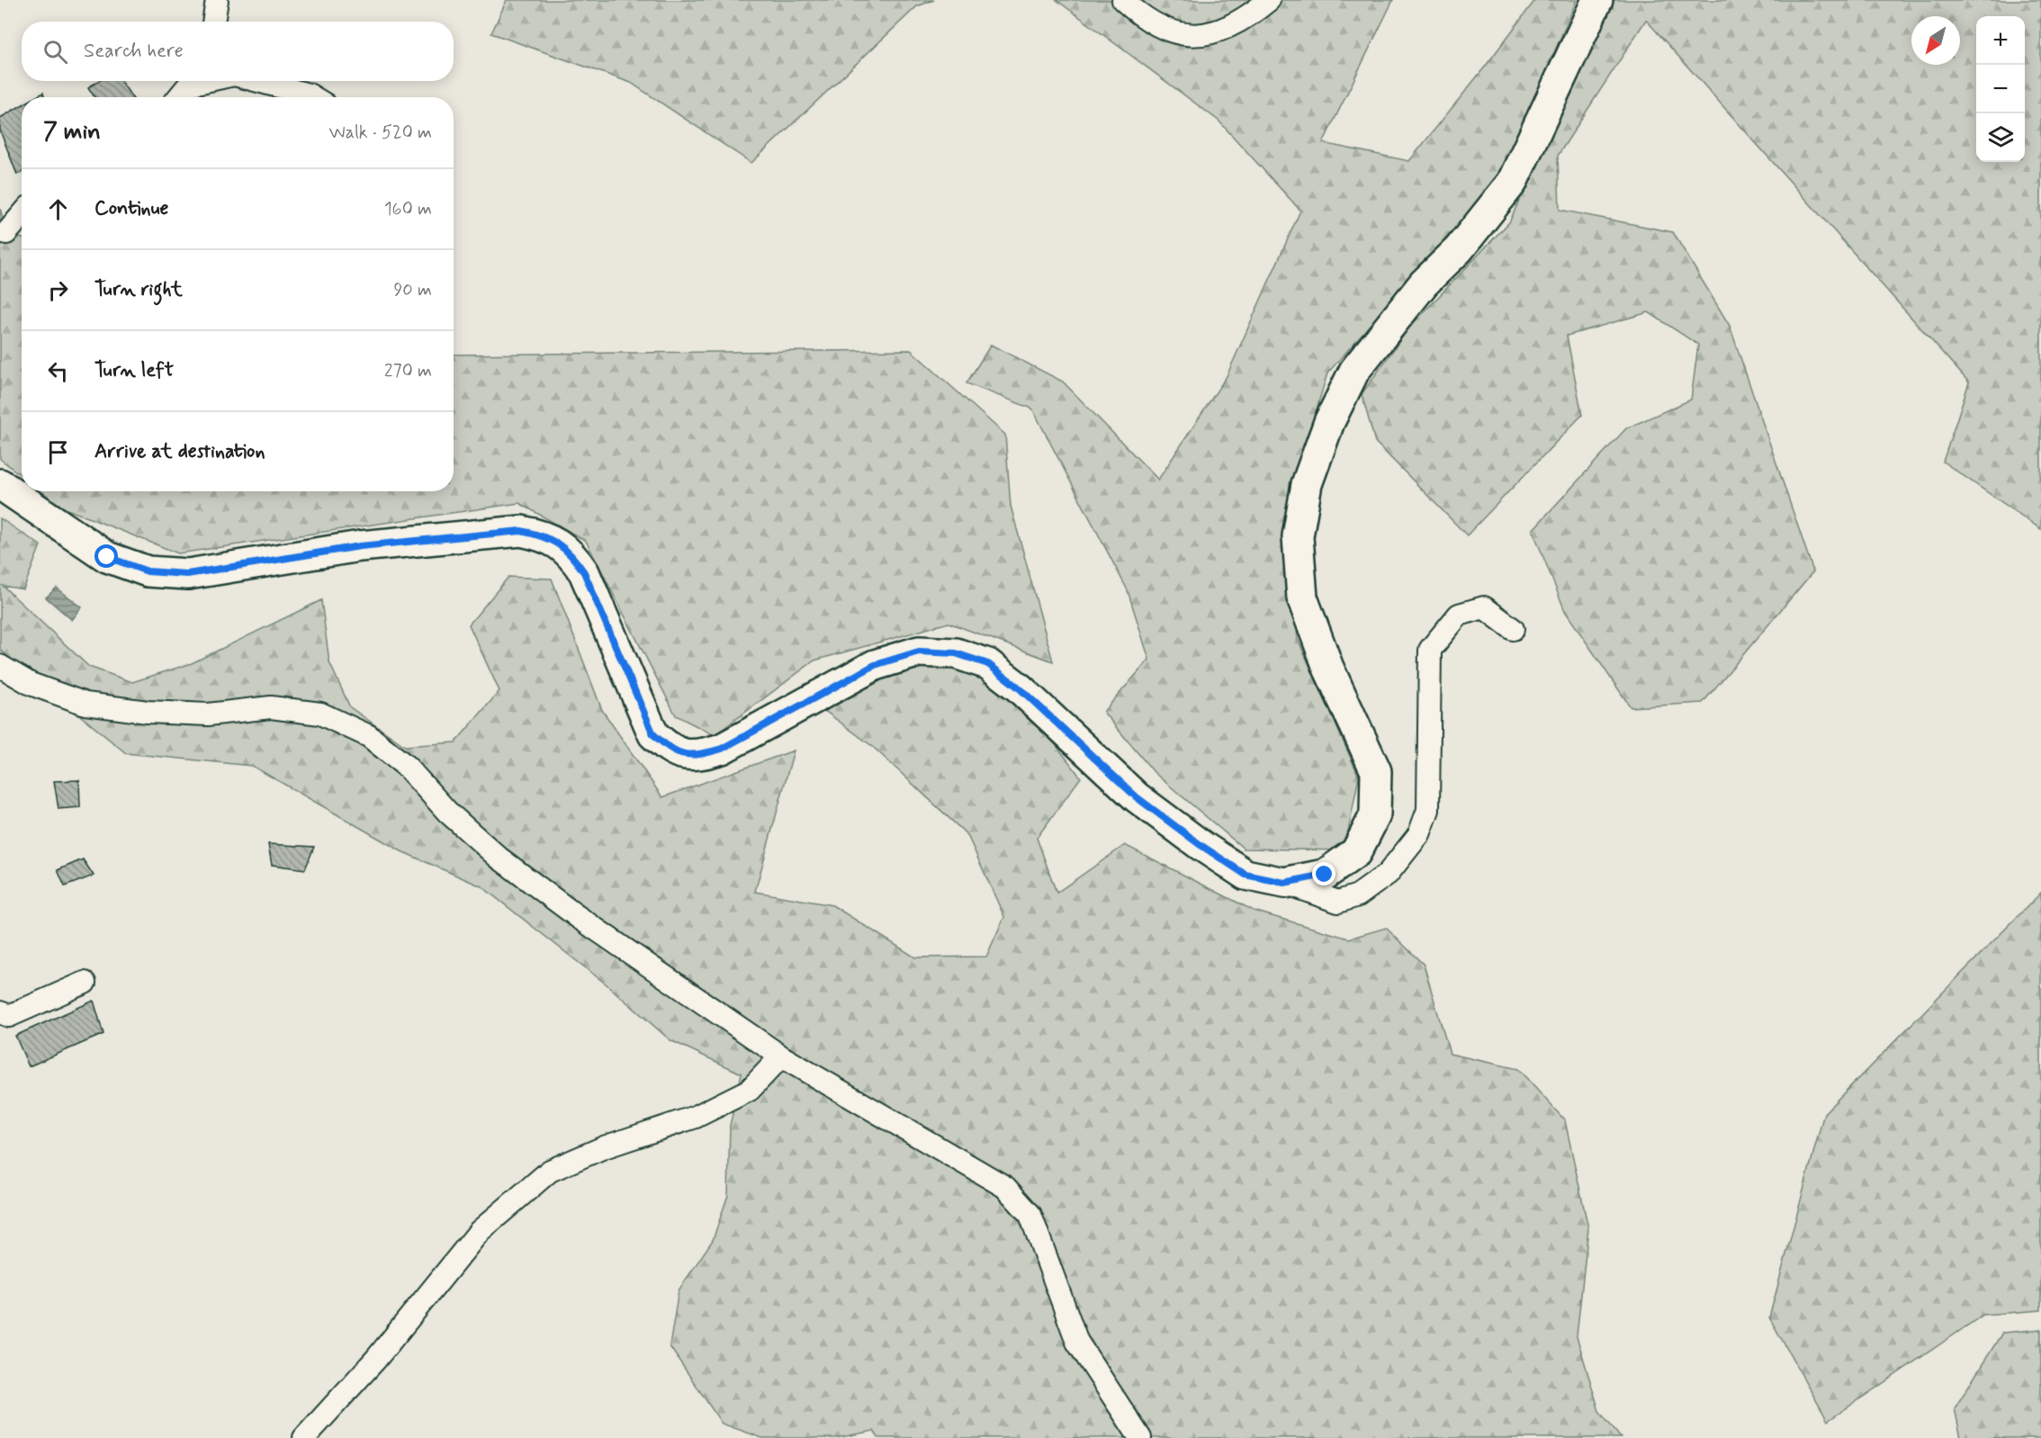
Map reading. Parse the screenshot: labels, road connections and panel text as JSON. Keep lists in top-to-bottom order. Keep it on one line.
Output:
{"north":"bottom left","page":{"map_buttons":["+","−"],"search":"Search here","heading":["7 min","Walk · 520 m"],"list":[["Continue","160 m"],["Turn right","90 m"],["Turn left","270 m"],"Arrive at destination"]}}
